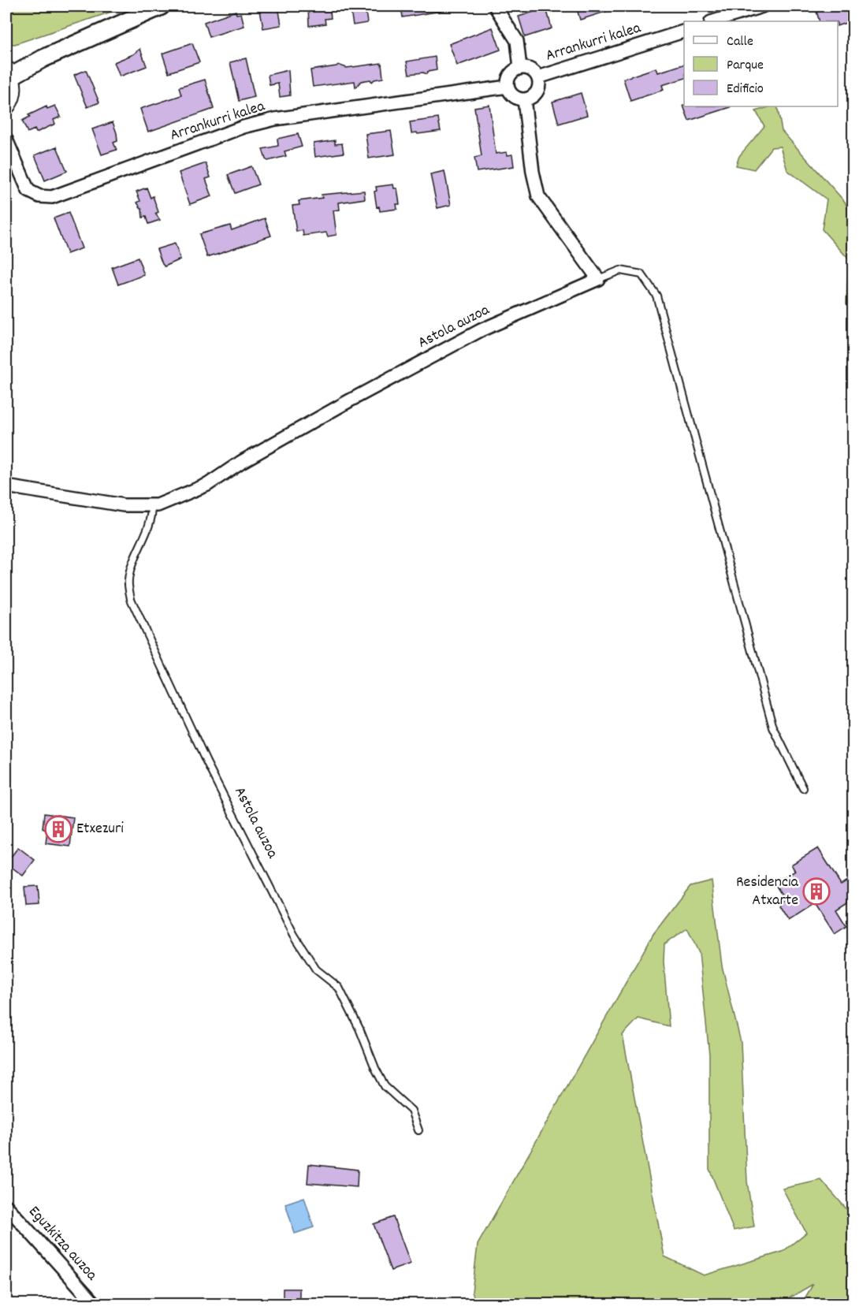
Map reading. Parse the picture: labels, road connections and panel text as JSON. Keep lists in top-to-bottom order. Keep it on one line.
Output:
{"streets":{"street":["Arrankurri kalea","Astola auzoa","Eguzkitza auzoa"]},"places":{"building":["Etxezuri","Residencia Atxarte"]},"legend":["Calle","Parque","Edificio"]}
